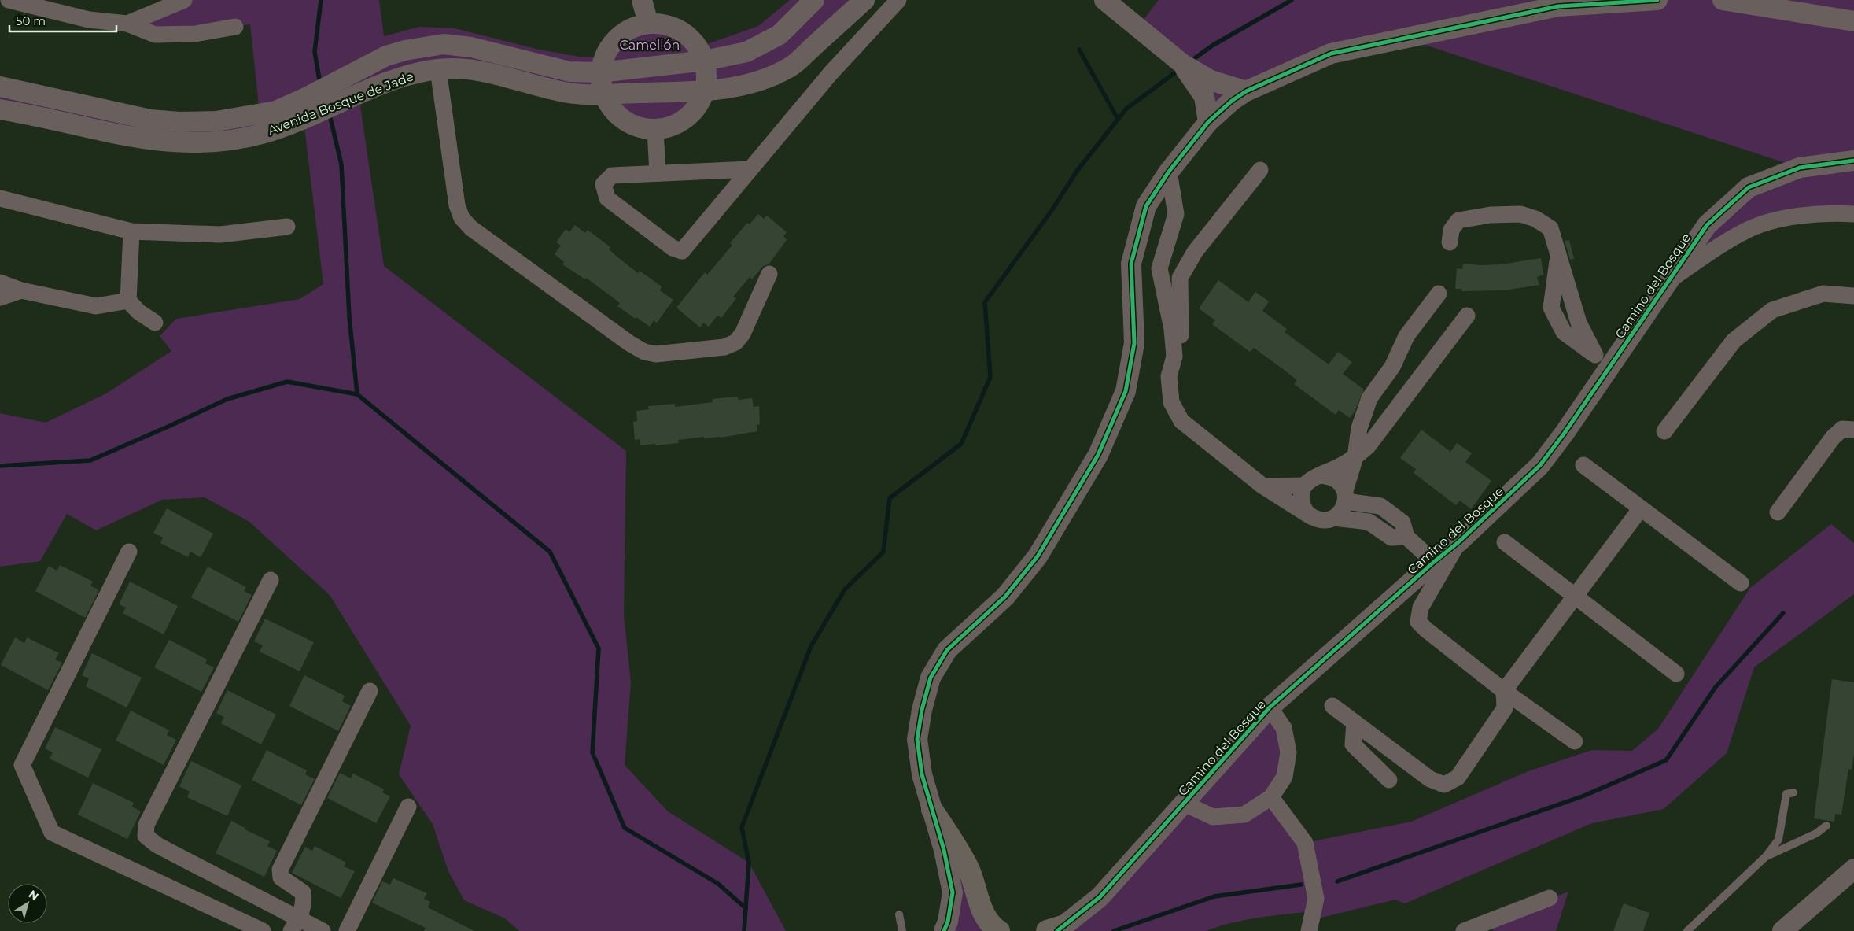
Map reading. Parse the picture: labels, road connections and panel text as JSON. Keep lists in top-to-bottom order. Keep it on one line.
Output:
{"streets":{"street":["Avenida Bosque de Jade","Camino del Bosque"]},"parks":["Camellón"],"scale_bar":"50 m","north":"top right"}
